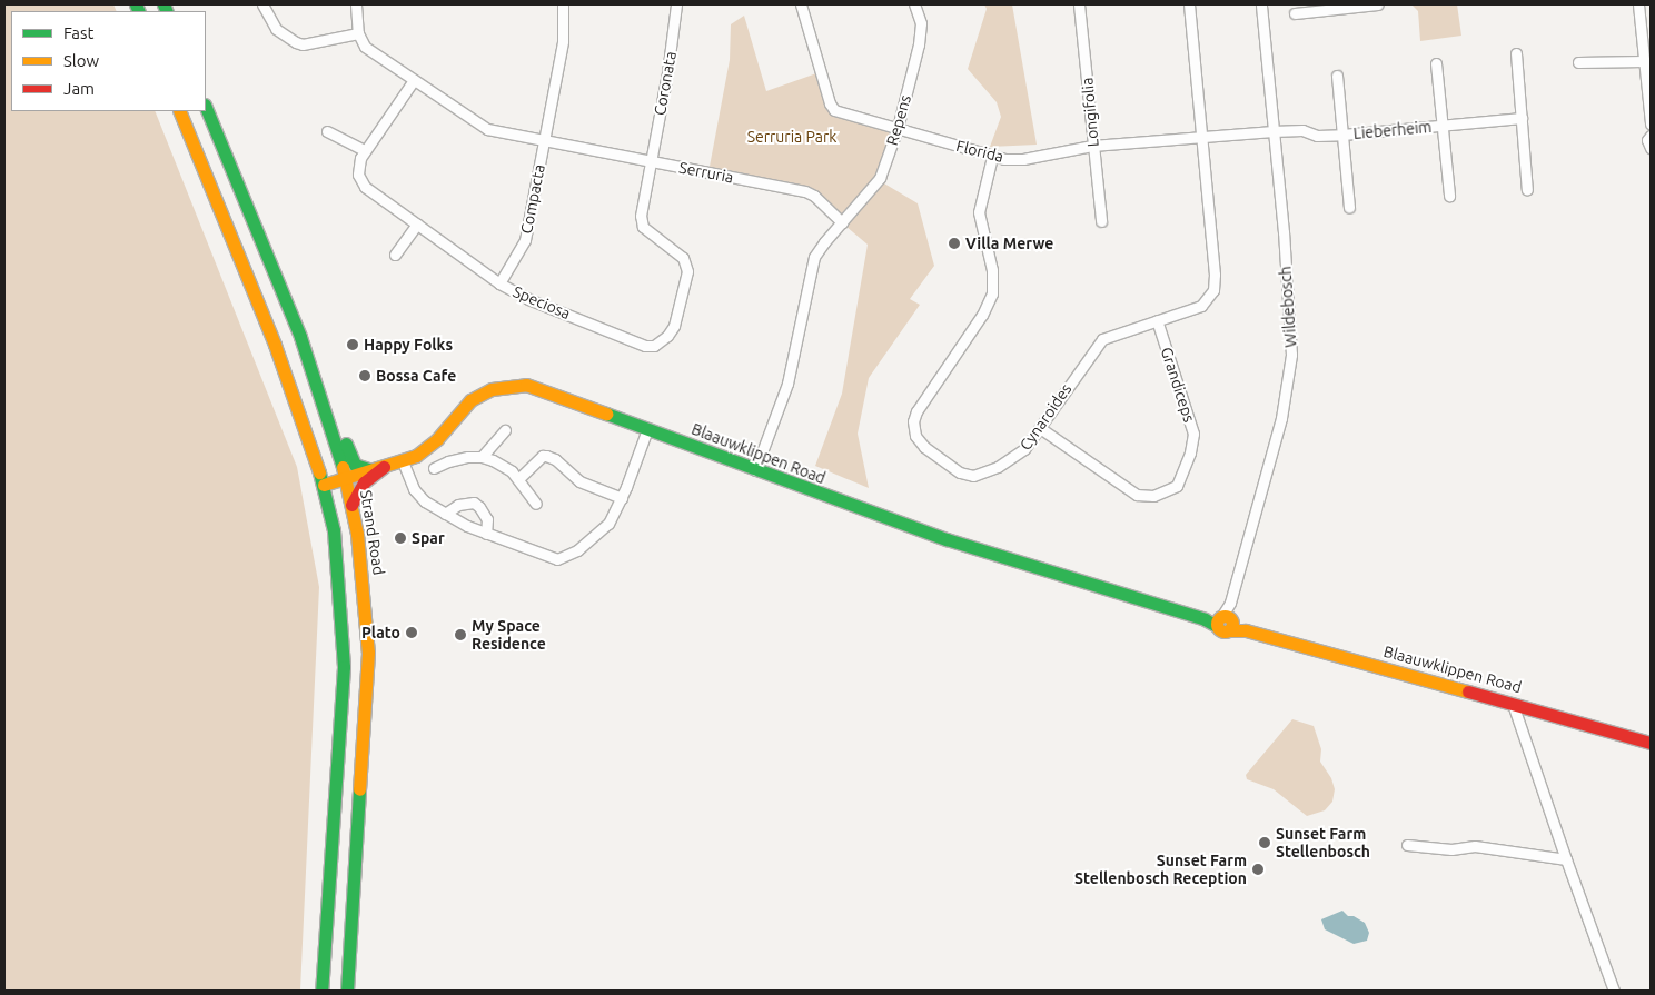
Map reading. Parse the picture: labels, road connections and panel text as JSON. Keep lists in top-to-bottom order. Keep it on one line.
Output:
{"streets":{"main road":["Blaauwklippen Road","Strand Road"],"street":["Coronata","Longifolia","Repens","Lieberheim","Florida","Serruria","Compacta","Speciosa","Wildebosch","Grandiceps","Cynaroides"]},"crossings":[["Coronata","Serruria"],["Coronata","Speciosa"],["Longifolia","Florida"],["Repens","Florida"],["Repens","Serruria"],["Lieberheim","Florida"],["Lieberheim","Wildebosch"],["Florida","Wildebosch"],["Florida","Cynaroides"],["Serruria","Compacta"],["Serruria","Speciosa"],["Compacta","Speciosa"],["Wildebosch","Blaauwklippen Road"],["Grandiceps","Cynaroides"],["Blaauwklippen Road","Strand Road"]],"parks":["Serruria Park"],"places":["Villa Merwe","Happy Folks","Bossa Cafe","Spar","Plato","My Space Residence","Sunset Farm Stellenbosch","Sunset Farm Stellenbosch Reception"],"legend":["Fast","Slow","Jam"]}
